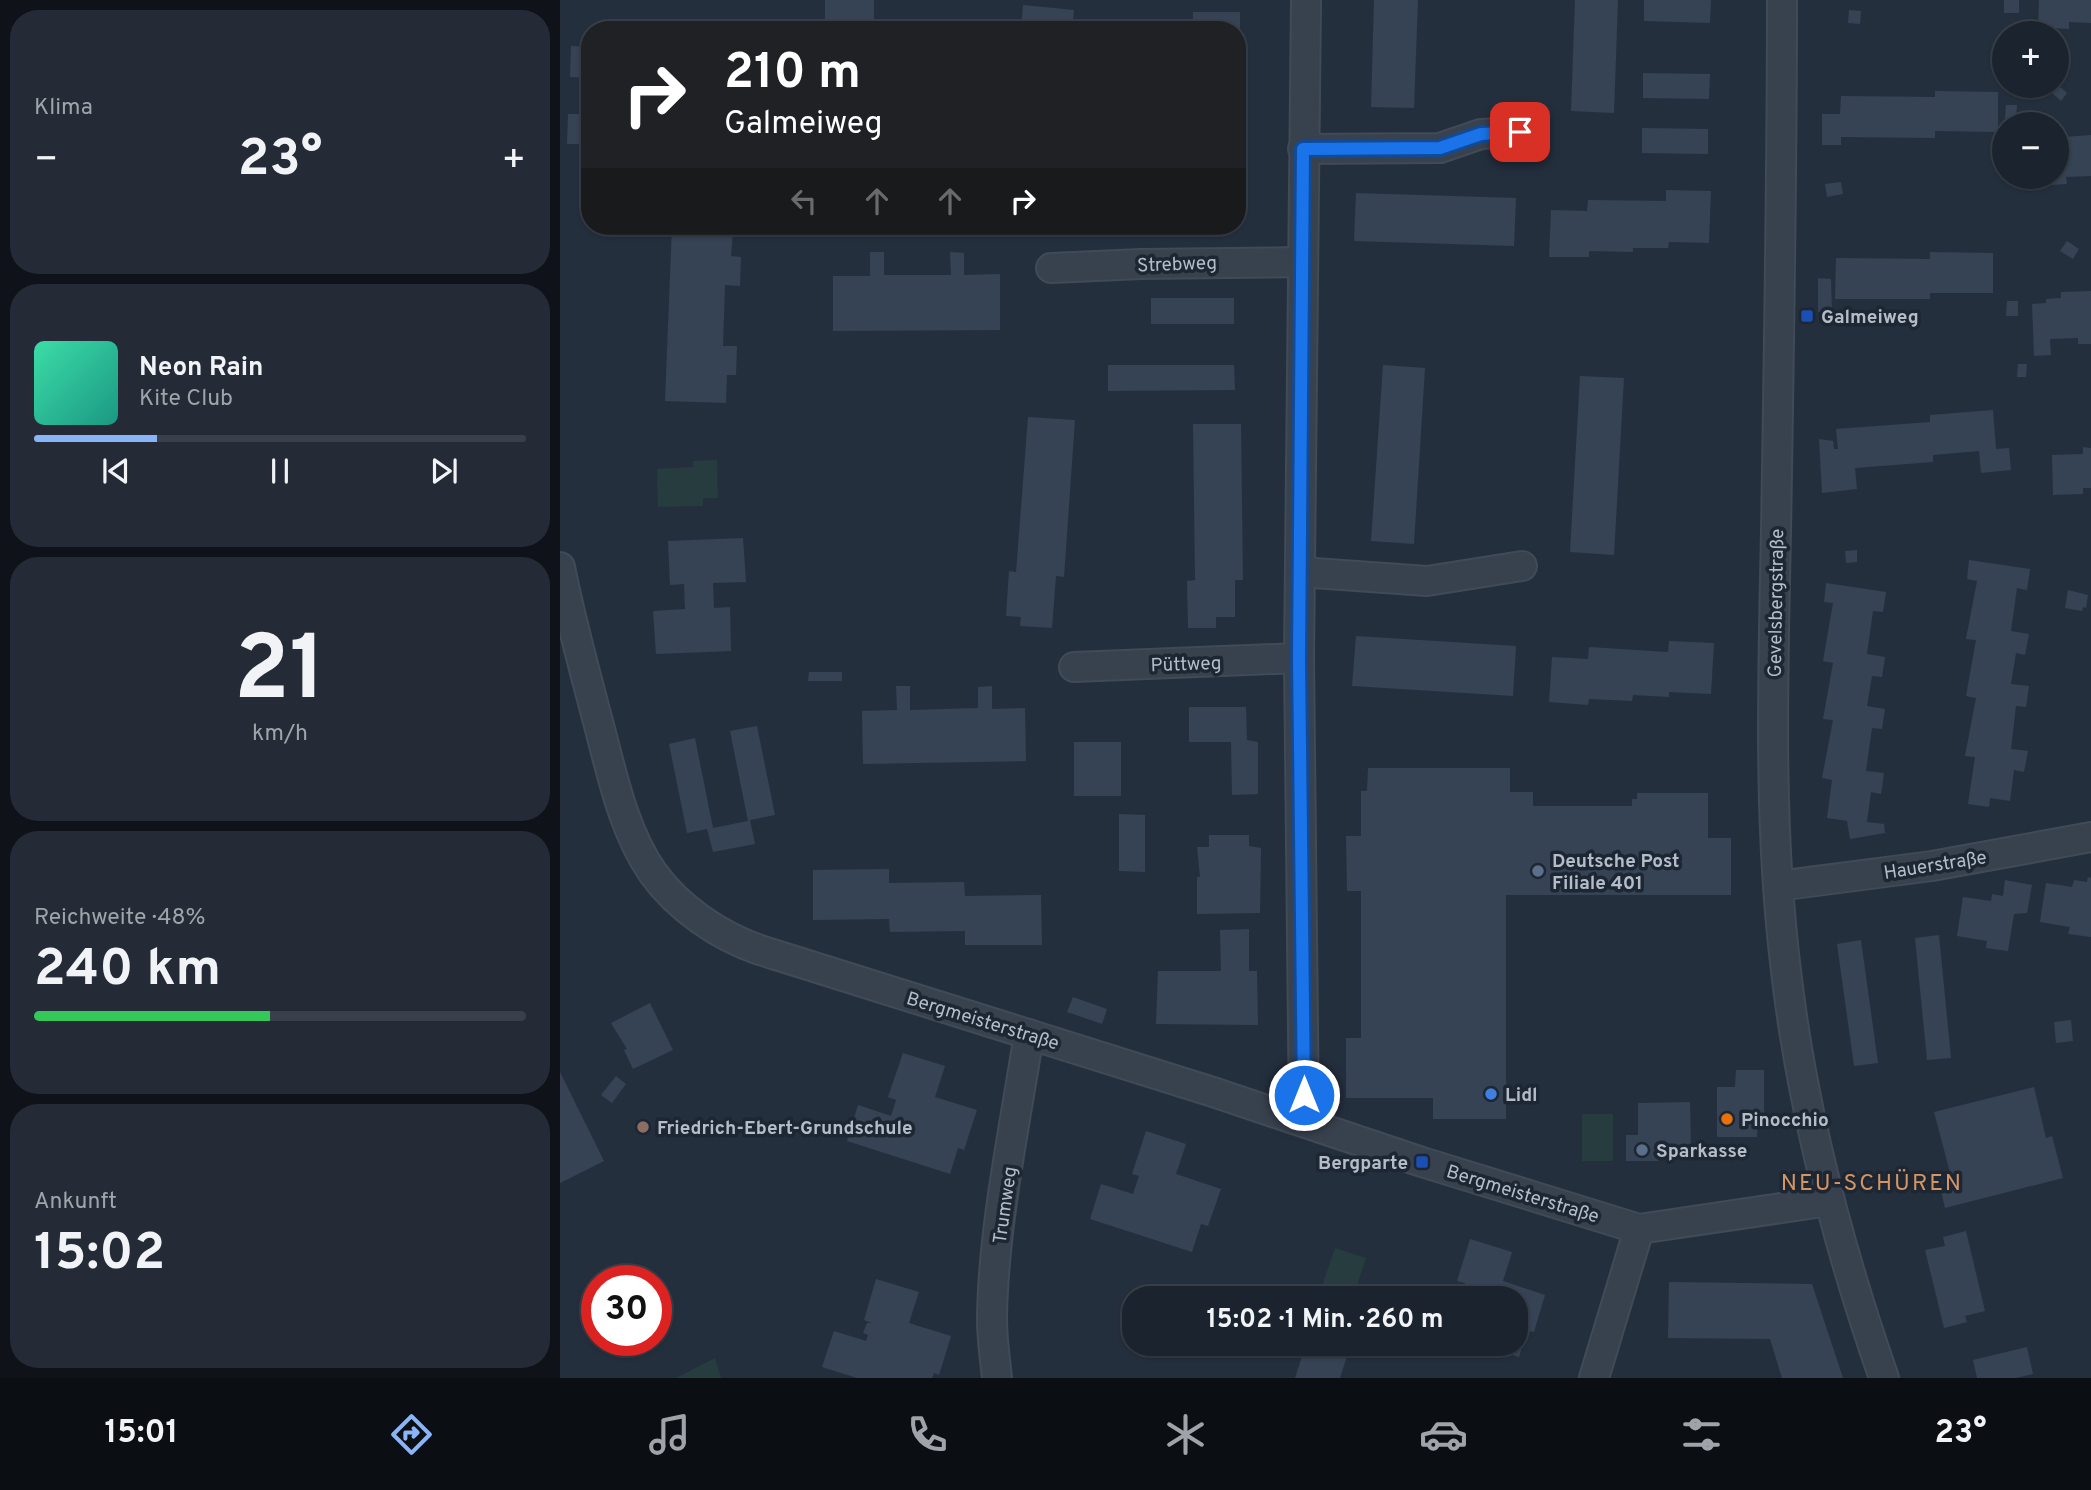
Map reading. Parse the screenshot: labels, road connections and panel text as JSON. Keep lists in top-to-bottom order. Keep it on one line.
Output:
{"streets":{"street":["Strebweg","Gevelsbergstraße","Püttweg","Hauerstraße","Bergmeisterstraße","Trumweg"]},"crossings":[["Gevelsbergstraße","Hauerstraße"],["Bergmeisterstraße","Trumweg"]],"districts":["NEU-SCHÜREN"],"places":{"transit":["Galmeiweg","Bergparte"],"other":["Deutsche Post Filiale 401","Lidl","Pinocchio","Friedrich-Ebert-Grundschule","Sparkasse"]},"page":{"tile":["Klima",["21","km/h"],["Reichweite · 48%","240 km"],["Ankunft","15:02"]],"map_buttons":["+","−"],"turn":["210 m","Galmeiweg"],"heat":["−","23°","+"],"song":["Neon Rain","Kite Club"],"limit":"30","trip":"15:02 · 1 Min. · 260 m","tabs":["15:01","23°"]}}
